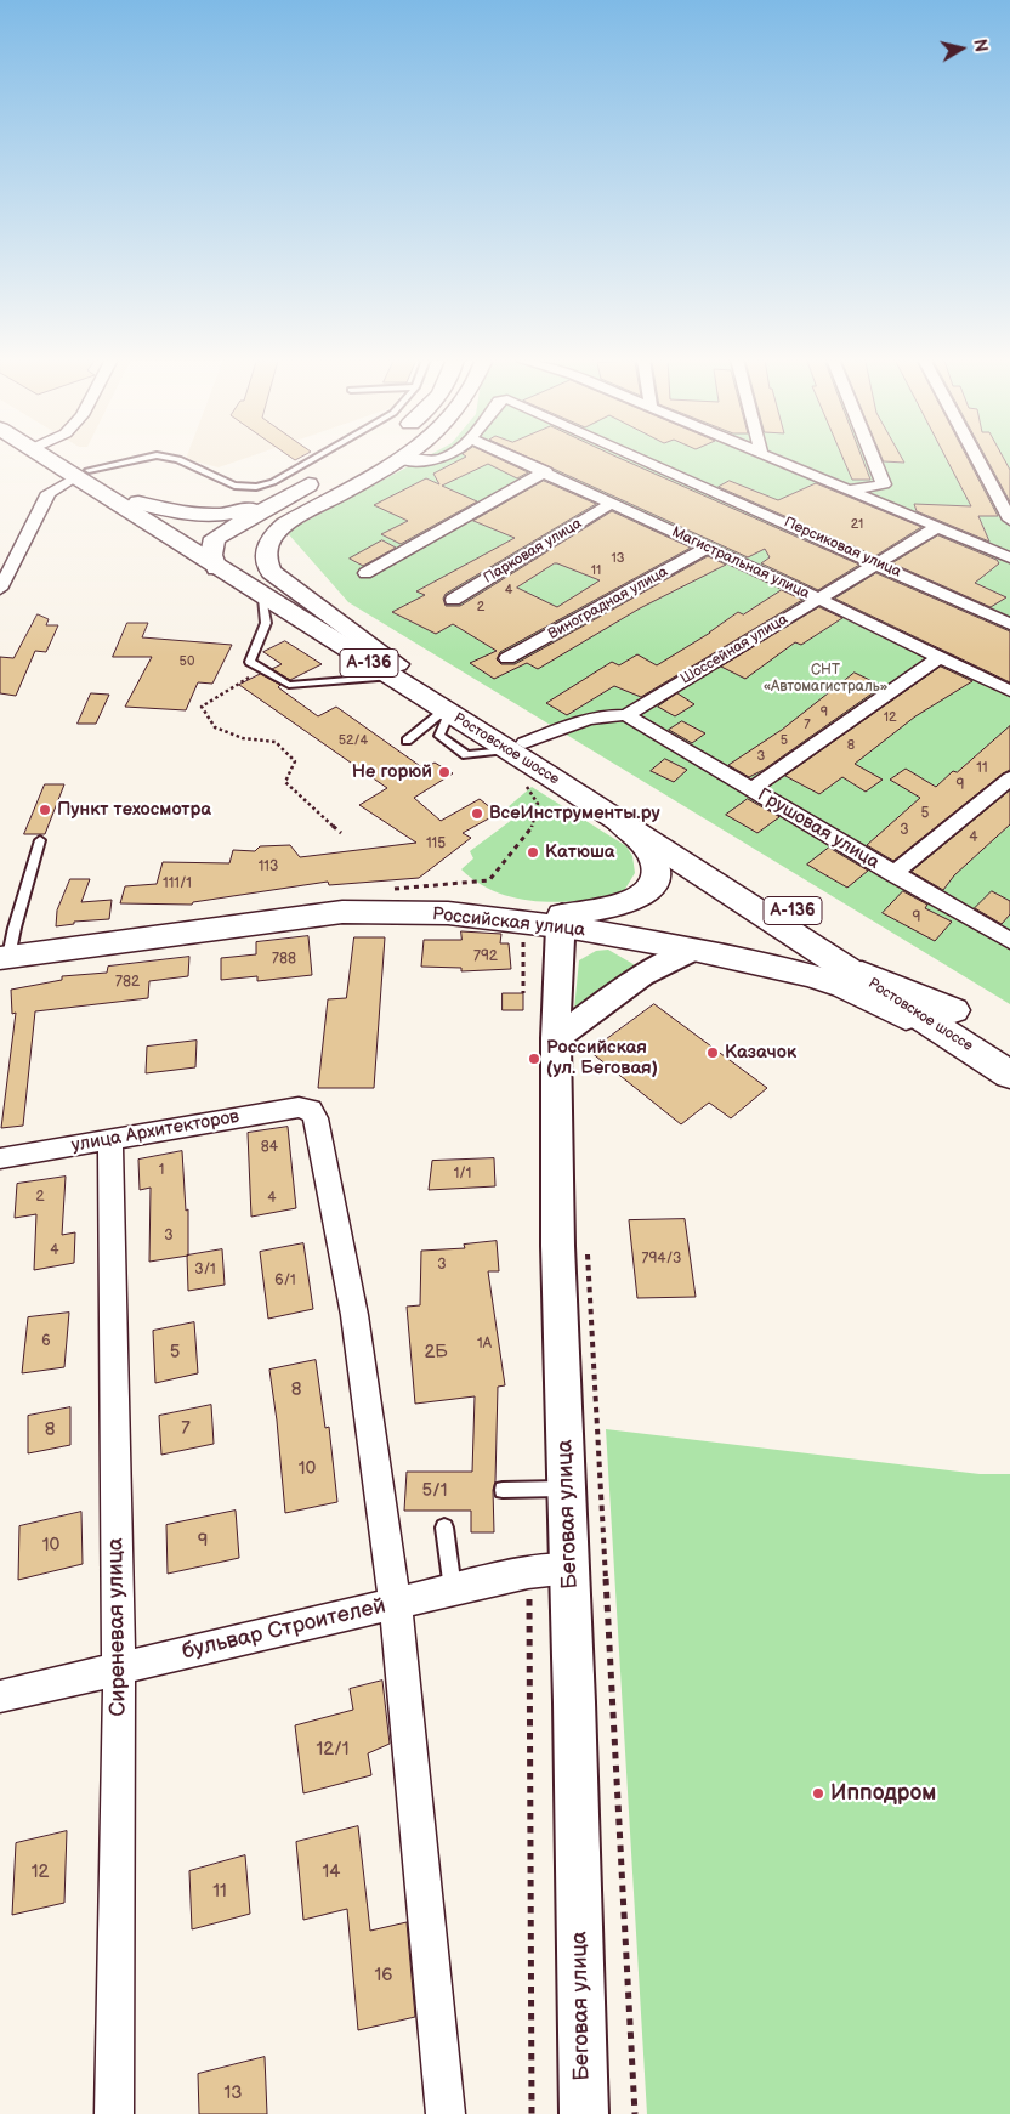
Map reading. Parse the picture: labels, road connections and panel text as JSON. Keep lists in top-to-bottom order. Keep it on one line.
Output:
{"streets":{"main road":["А-136","Ростовское шоссе","Российская улица"],"street":["Персиковая улица","Парковая улица","Магистральная улица","Виноградная улица","Шоссейная улица","Грушовая улица","улица Архитекторов","Беговая улица","Сиреневая улица","бульвар Строителей"]},"crossings":[["Персиковая улица","Шоссейная улица"],["Парковая улица","Магистральная улица"],["Магистральная улица","Виноградная улица"],["Магистральная улица","Шоссейная улица"],["Шоссейная улица","Грушовая улица"],["А-136","Ростовское шоссе"],["А-136","Российская улица"],["А-136","Беговая улица"],["Ростовское шоссе","Российская улица"],["Российская улица","Беговая улица"],["улица Архитекторов","Сиреневая улица"],["улица Архитекторов","бульвар Строителей"],["Беговая улица","бульвар Строителей"],["Сиреневая улица","бульвар Строителей"]],"parks":["СНТ «Автомагистраль»"],"places":["Не горюй","Пункт техосмотра","ВсеИнструменты.ру","Катюша","Казачок","Российская (ул. Беговая)","Ипподром"],"house_numbers":["21","13","11","4","2","50","9","12","7","52/4","5","8","3","11","9","5","3","4","115","113","111/1","9","792","788","782","84","1","1/1","2","4","3","4","794/3","3","3/1","6/1","6","1А","5","2Б","8","7","8","10","5/1","9","10","12/1","12","14","11","16","13"],"north":"right"}
